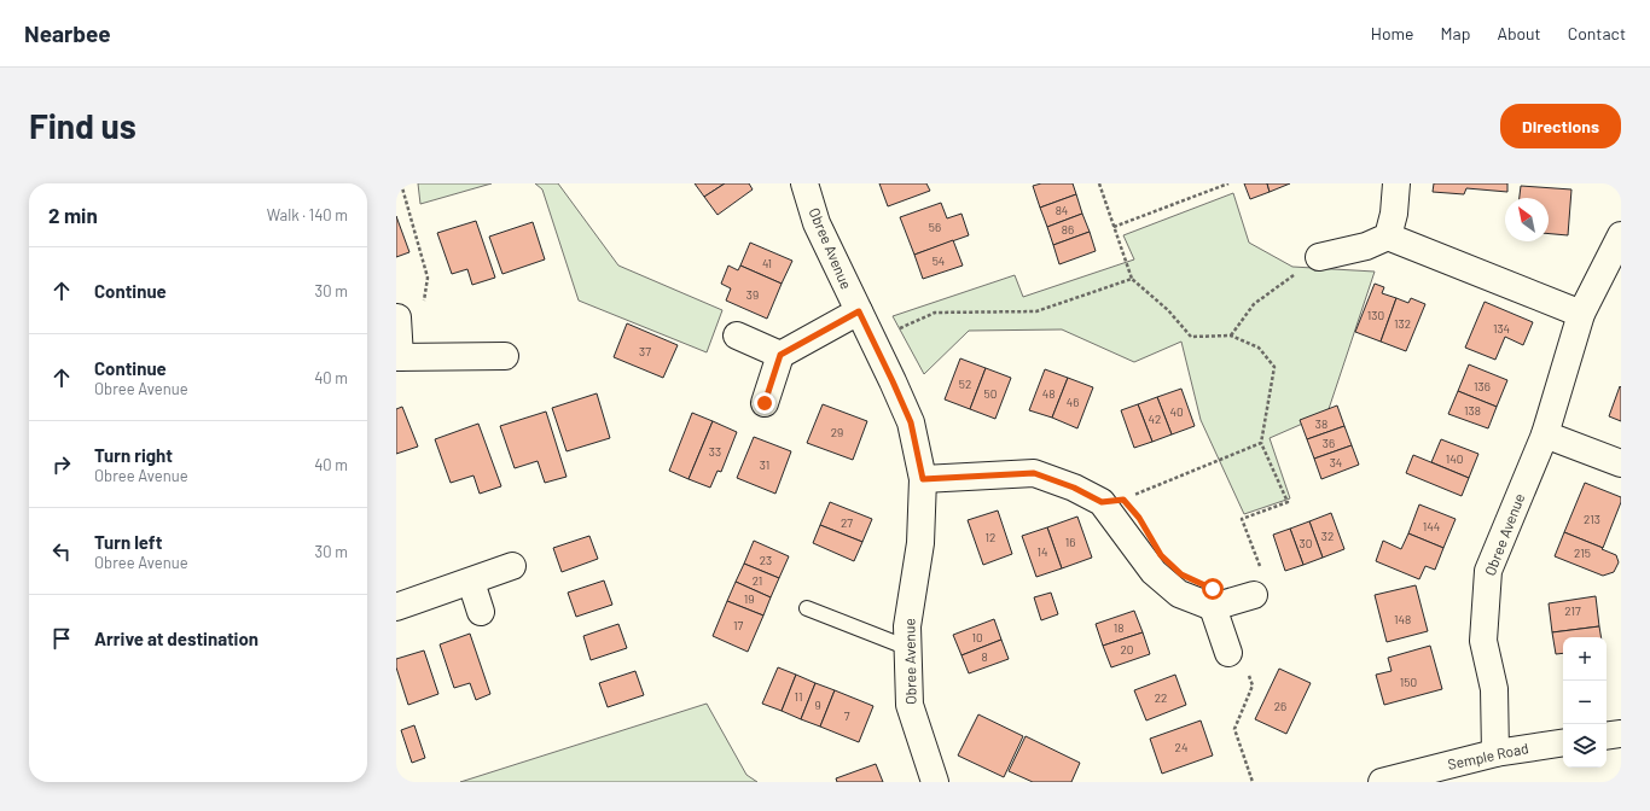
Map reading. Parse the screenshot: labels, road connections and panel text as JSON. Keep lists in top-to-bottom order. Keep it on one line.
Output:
{"streets":{"street":["Obree Avenue","Semple Road"]},"crossings":[["Obree Avenue","Semple Road"]],"house_numbers":["84","56","86","54","41","39","130","132","134","37","52","136","50","48","46","138","40","42","38","29","36","33","140","34","31","213","27","144","32","12","16","30","14","215","23","21","19","217","148","17","18","10","20","8","150","11","22","9","26","7","24"],"north":"top left","page":{"header":"Nearbee","nav":["Home","Map","About","Contact"],"buttons":"Directions","title":"Find us","heading":["2 min","Walk · 140 m"],"list":[["Continue","30 m"],["Continue","Obree Avenue","40 m"],["Turn right","Obree Avenue","40 m"],["Turn left","Obree Avenue","30 m"],"Arrive at destination"],"map_buttons":["+","−"]}}
